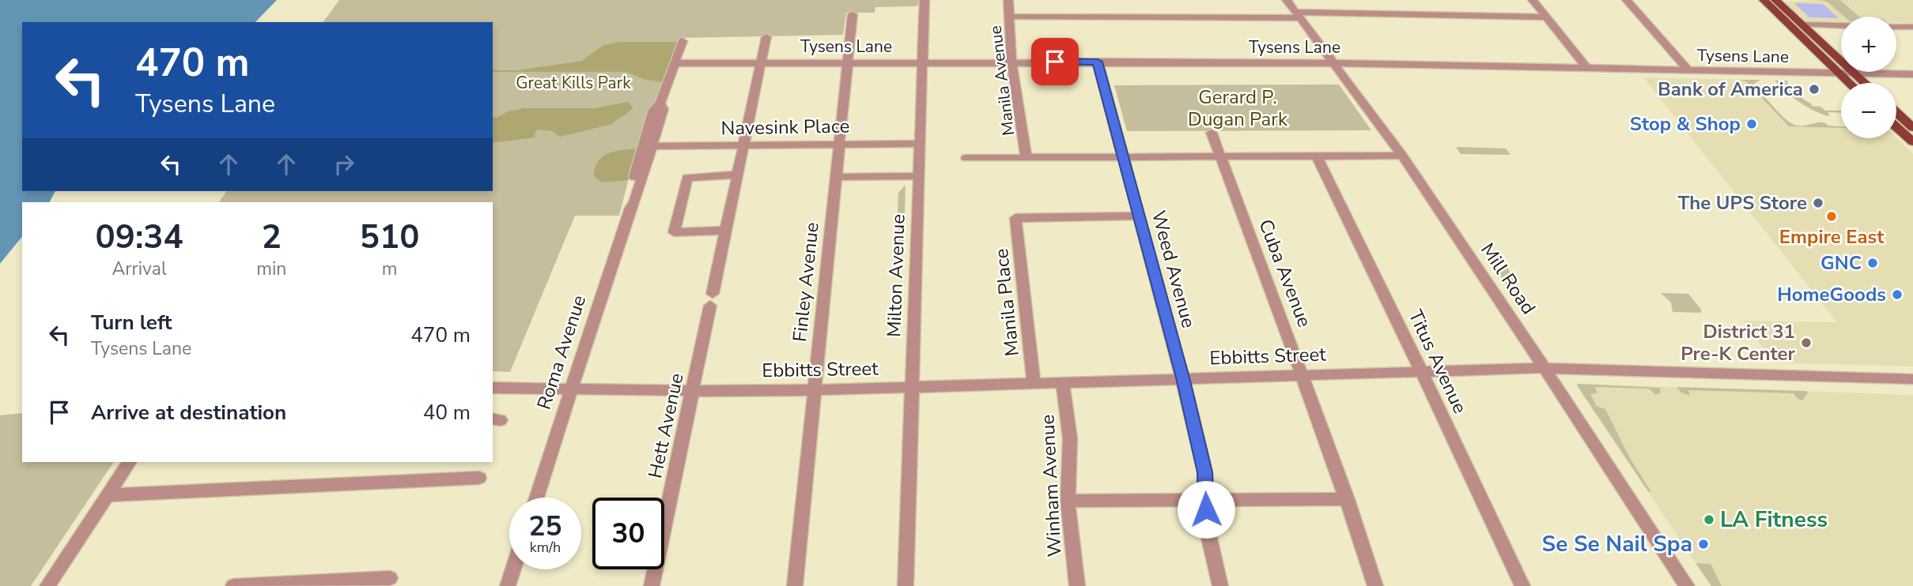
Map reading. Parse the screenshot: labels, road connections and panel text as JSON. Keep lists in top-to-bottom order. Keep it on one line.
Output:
{"streets":{"street":["Tysens Lane","Manila Avenue","Navesink Place","Weed Avenue","Cuba Avenue","Milton Avenue","Mill Road","Finley Avenue","Manila Place","Roma Avenue","Ebbitts Street","Titus Avenue","Hett Avenue","Winham Avenue"]},"crossings":[["Tysens Lane","Manila Avenue"],["Tysens Lane","Weed Avenue"],["Tysens Lane","Milton Avenue"],["Tysens Lane","Mill Road"],["Tysens Lane","Finley Avenue"],["Tysens Lane","Roma Avenue"],["Tysens Lane","Hett Avenue"],["Navesink Place","Milton Avenue"],["Navesink Place","Finley Avenue"],["Navesink Place","Roma Avenue"],["Navesink Place","Hett Avenue"],["Weed Avenue","Manila Place"],["Weed Avenue","Ebbitts Street"],["Cuba Avenue","Ebbitts Street"],["Milton Avenue","Ebbitts Street"],["Mill Road","Ebbitts Street"],["Finley Avenue","Ebbitts Street"],["Manila Place","Ebbitts Street"],["Roma Avenue","Ebbitts Street"],["Ebbitts Street","Titus Avenue"],["Ebbitts Street","Hett Avenue"],["Ebbitts Street","Winham Avenue"]],"parks":["Great Kills Park","Gerard P. Dugan Park"],"places":["Bank of America","Stop & Shop","The UPS Store","Empire East","GNC","HomeGoods","District 31 Pre-K Center","LA Fitness","Se Se Nail Spa"],"page":{"map_buttons":["+","−"],"turn":["470 m","Tysens Lane"],"eta":["09:34","Arrival","2","min","510","m"],"list":[{"name":"Turn left","note":"Tysens Lane","value":"470 m"},{"name":"Arrive at destination","value":"40 m"}],"speed":"25 km/h","limit":"30"}}
